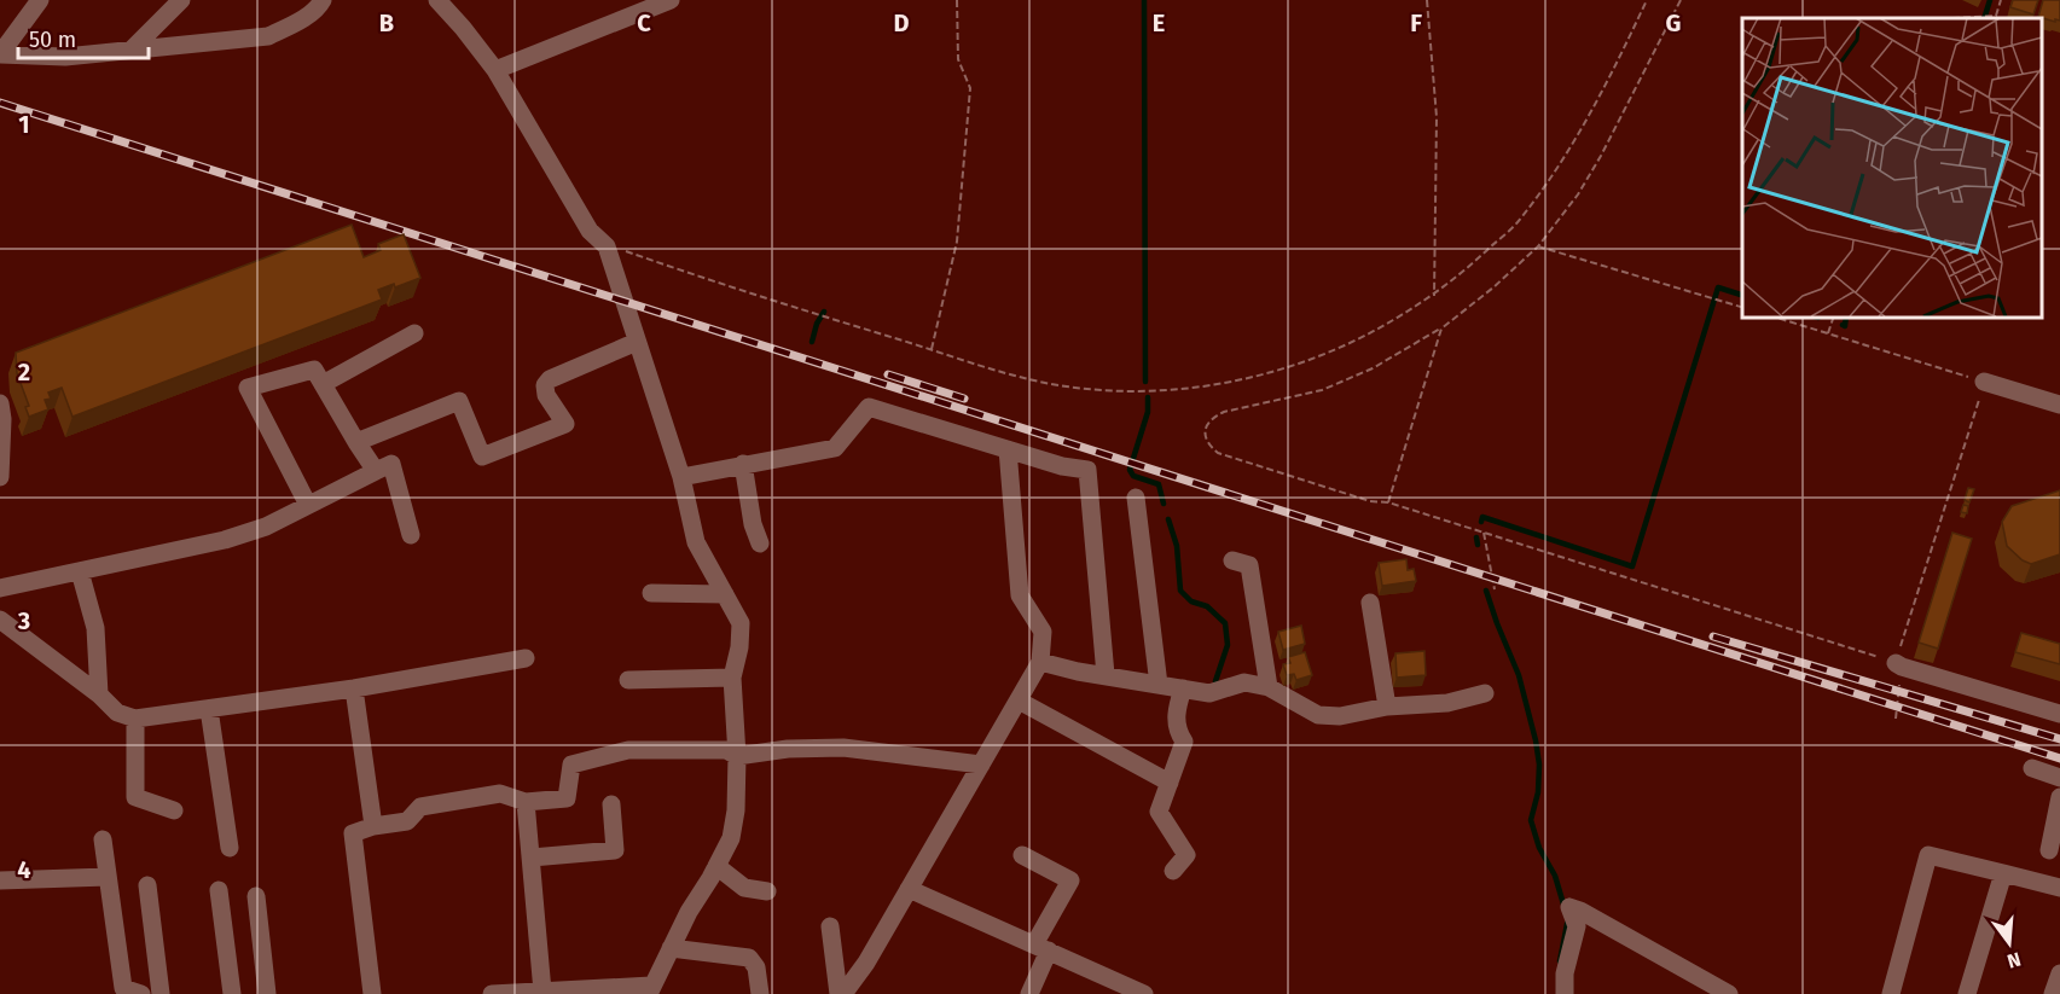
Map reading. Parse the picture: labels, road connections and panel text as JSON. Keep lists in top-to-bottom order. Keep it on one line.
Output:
{"scale_bar":"50 m","north":"bottom","grid":{"columns":["B","C","D","E","F","G"],"rows":["1","2","3","4"]}}
